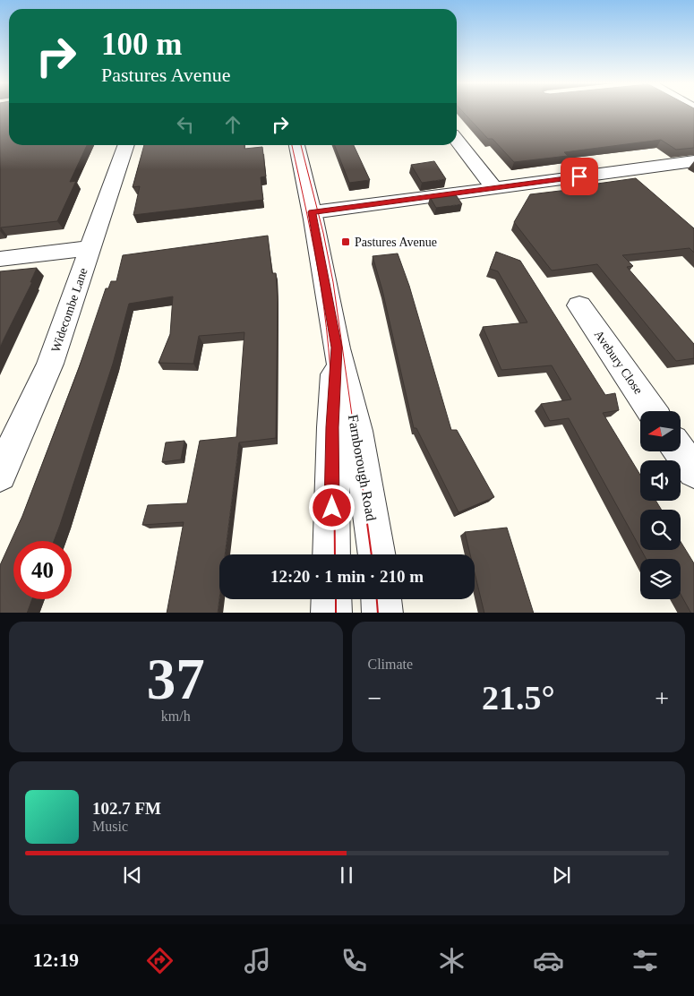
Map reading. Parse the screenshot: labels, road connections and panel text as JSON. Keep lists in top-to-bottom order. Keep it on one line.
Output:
{"streets":{"street":["Widecombe Lane","Avebury Close","Farnborough Road"]},"places":{"transit":["Pastures Avenue"]},"north":"left","page":{"turn":["100 m","Pastures Avenue"],"limit":"40","trip":"12:20 · 1 min · 210 m","tile":[["37","km/h"],"Climate"],"heat":["−","21.5°","+"],"song":["102.7 FM","Music"],"tabs":"12:19"}}
